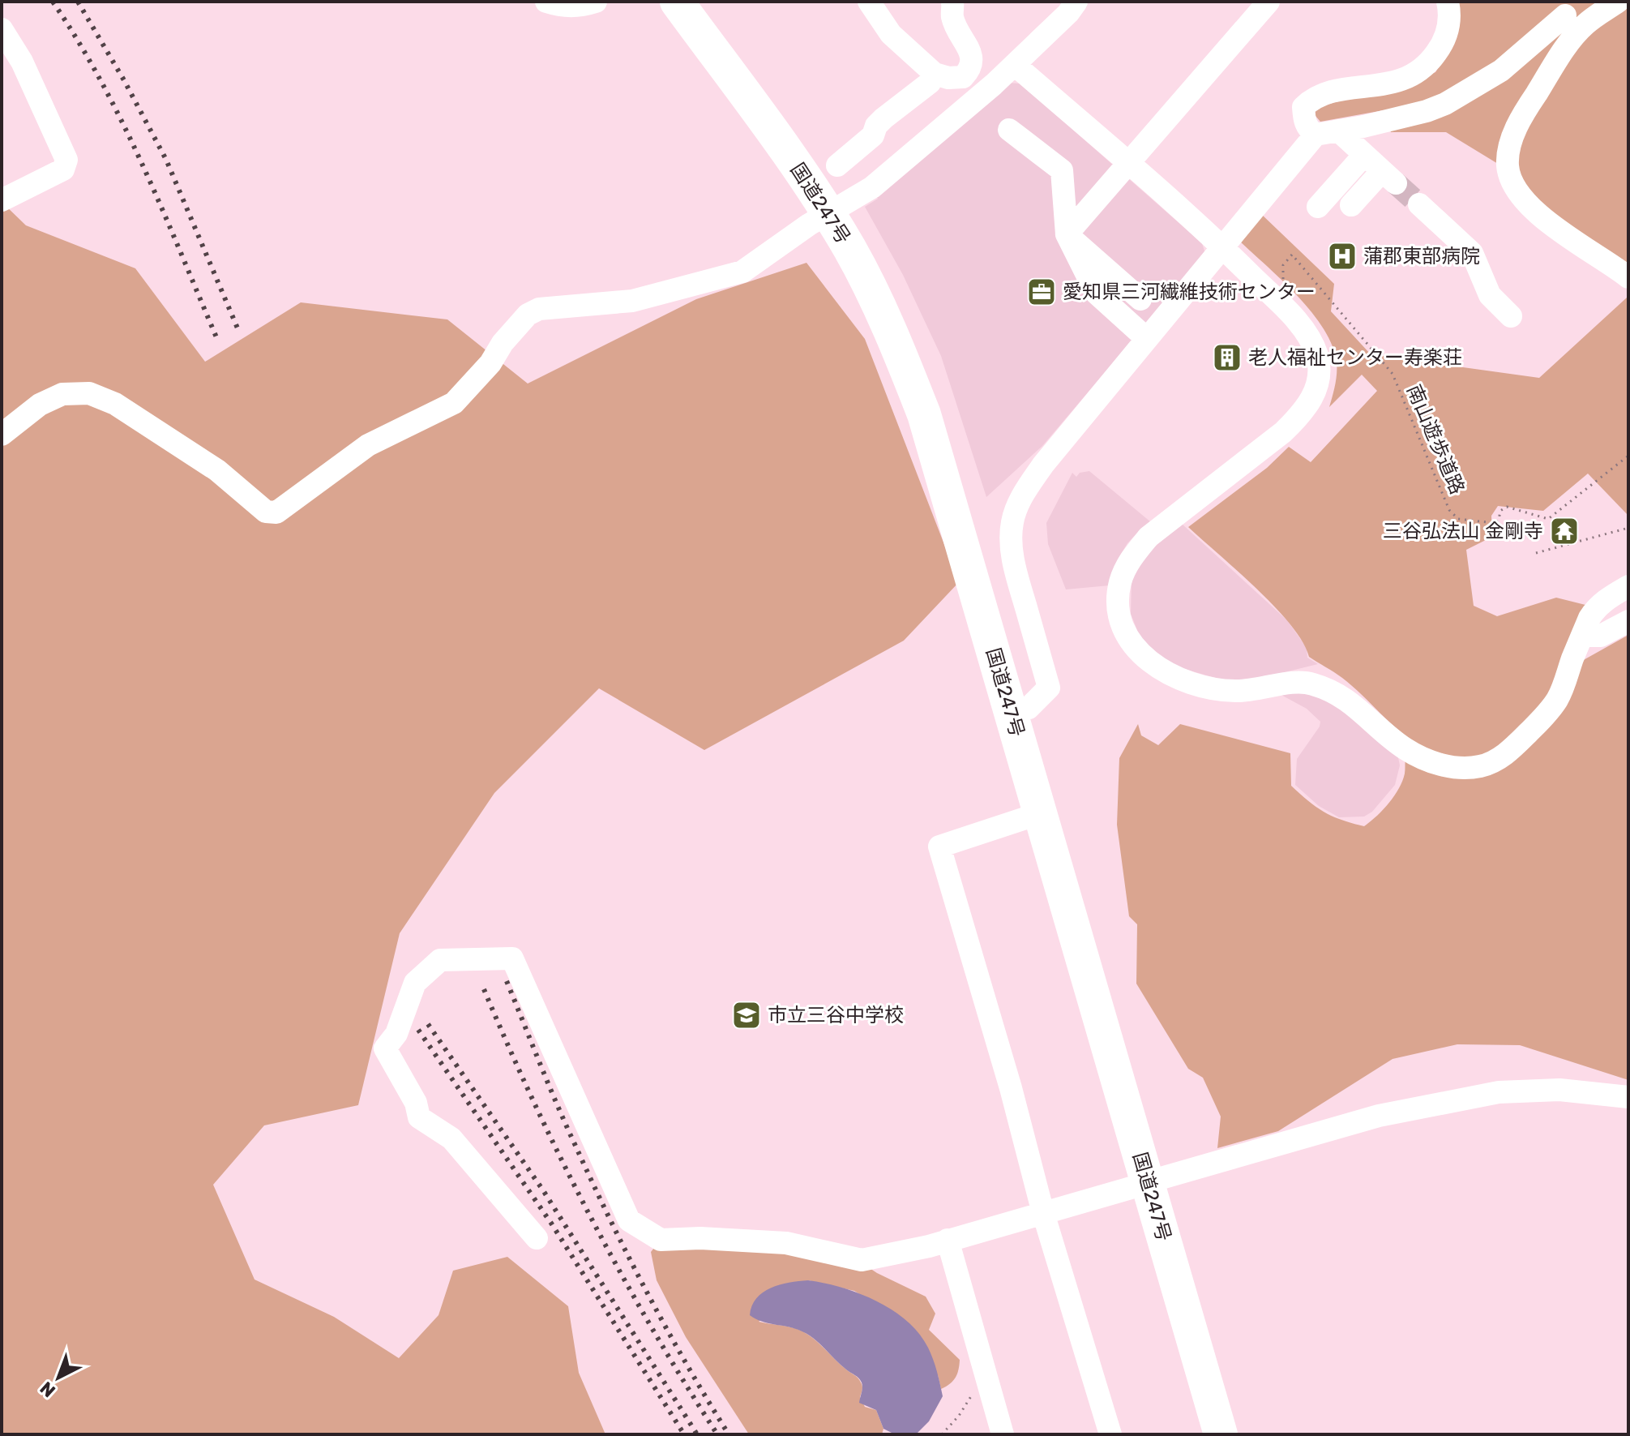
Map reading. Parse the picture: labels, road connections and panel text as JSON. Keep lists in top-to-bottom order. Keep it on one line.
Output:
{"streets":{"highway":["国道247号"],"path":["南山遊歩道路"]},"places":{"hospital":["蒲郡東部病院"],"office":["愛知県三河繊維技術センター"],"building":["老人福祉センター寿楽荘"],"temple":["三谷弘法山 金剛寺"],"school or university":["市立三谷中学校"]},"north":"bottom left"}
